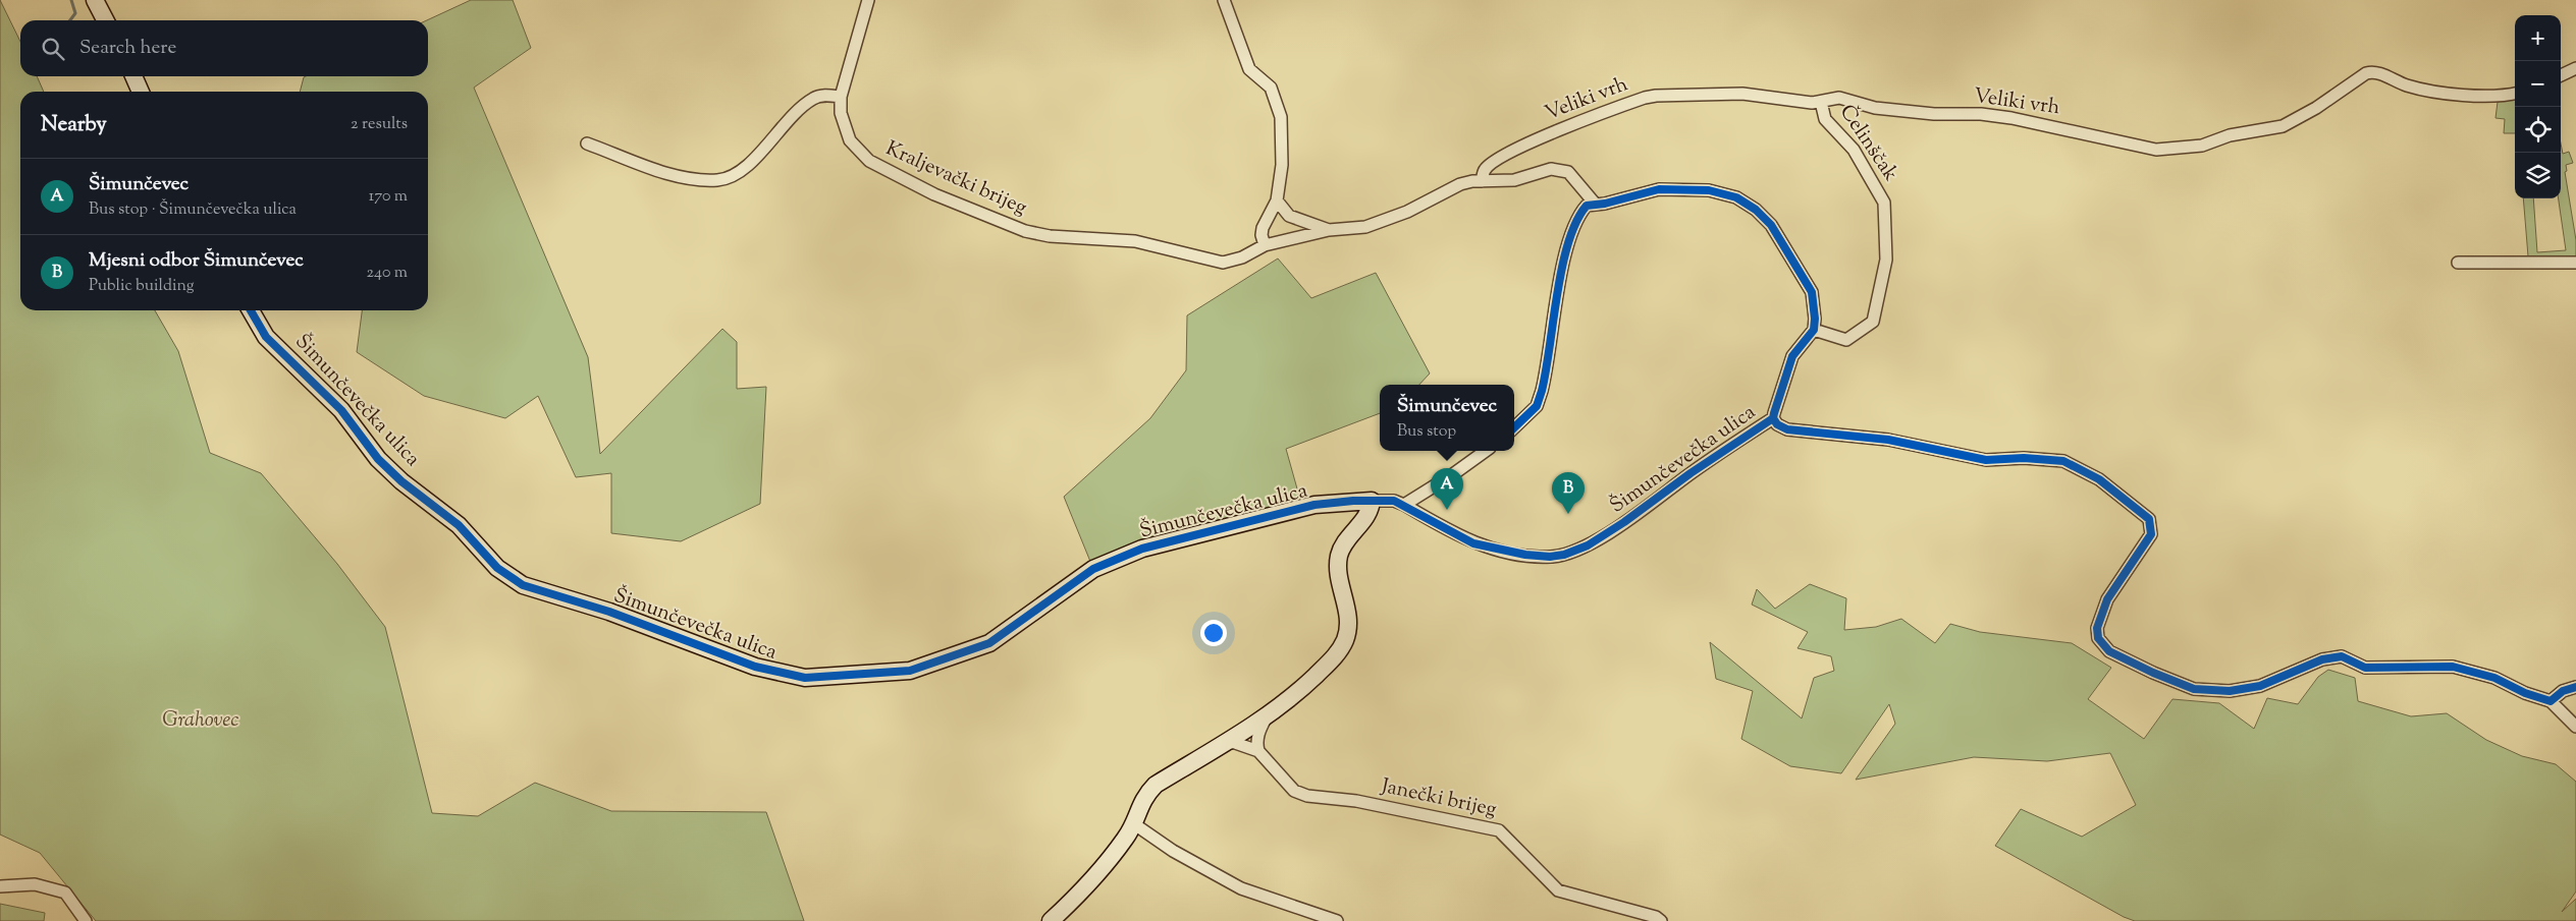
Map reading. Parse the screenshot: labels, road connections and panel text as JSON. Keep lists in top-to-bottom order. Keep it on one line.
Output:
{"streets":{"street":["Veliki vrh","Čelinščak","Kraljevački brijeg","Šimunčevečka ulica","Janečki brijeg"]},"crossings":[["Veliki vrh","Čelinščak"],["Veliki vrh","Kraljevački brijeg"],["Čelinščak","Šimunčevečka ulica"]],"parks":["Grahovec"],"page":{"map_buttons":["+","−"],"search":"Search here","heading":["Nearby","2 results"],"list":[{"mark":"A","name":"Šimunčevec","note":"Bus stop · Šimunčevečka ulica","value":"170 m"},{"mark":"B","name":"Mjesni odbor Šimunčevec","note":"Public building","value":"240 m"}],"popup":["Šimunčevec","Bus stop"],"pins":["A","B"]}}
